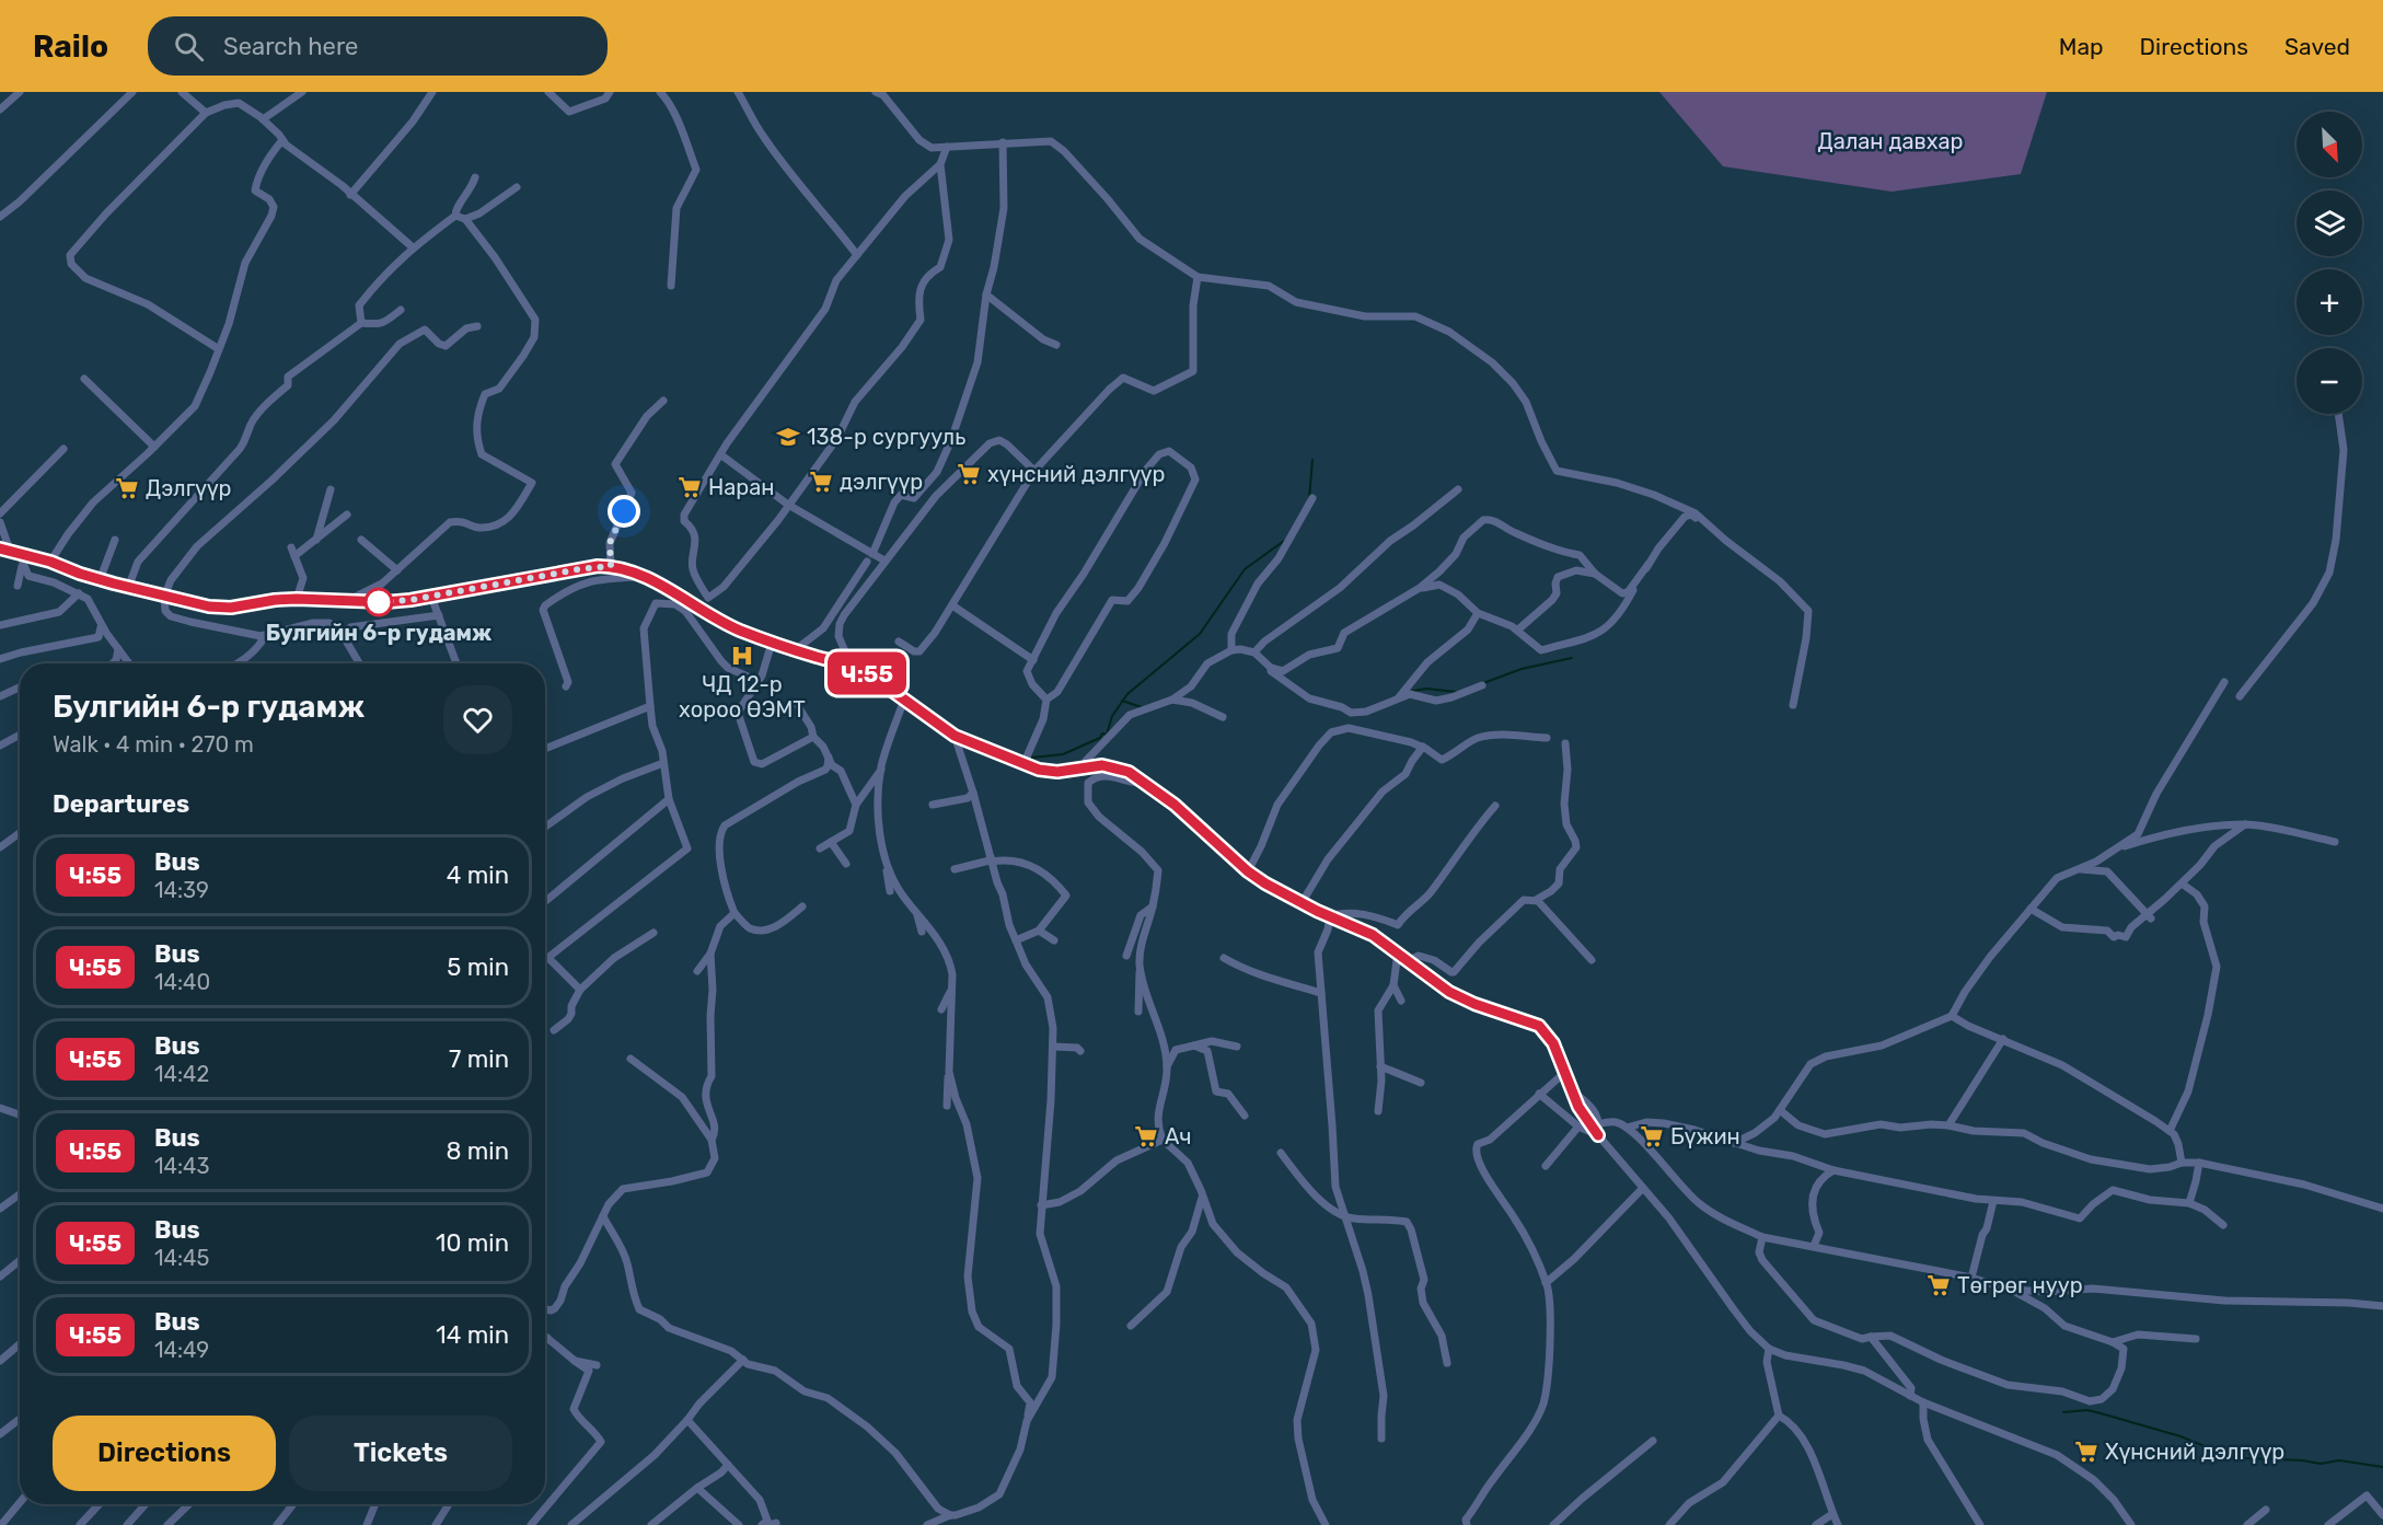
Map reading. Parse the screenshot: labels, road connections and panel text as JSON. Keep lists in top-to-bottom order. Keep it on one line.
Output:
{"parks":["Далан давхар"],"places":{"school or university":["138-р сургууль"],"supermarket":["хүнсний дэлгүүр","дэлгүүр","Наран","Дэлгүүр","Ач","Бүжин","Төгрөг нуур","Хүнсний дэлгүүр"],"other":["Булгийн 6-р гудамж"],"hospital":["ЧД 12-р хороо ӨЭМТ"]},"lines":["bus line Ч:55"],"north":"bottom right","page":{"header":"Railo","search":"Search here","nav":["Map","Directions","Saved"],"on_map":"Ч:55","map_buttons":["+","−"],"heading":[["Булгийн 6-р гудамж","Walk · 4 min · 270 m"],"Departures"],"list":[{"mark":"Ч:55","name":"Bus","note":"14:39","value":"4 min"},{"mark":"Ч:55","name":"Bus","note":"14:40","value":"5 min"},{"mark":"Ч:55","name":"Bus","note":"14:42","value":"7 min"},{"mark":"Ч:55","name":"Bus","note":"14:43","value":"8 min"},{"mark":"Ч:55","name":"Bus","note":"14:45","value":"10 min"},{"mark":"Ч:55","name":"Bus","note":"14:49","value":"14 min"}],"buttons":["Directions","Tickets"]}}
